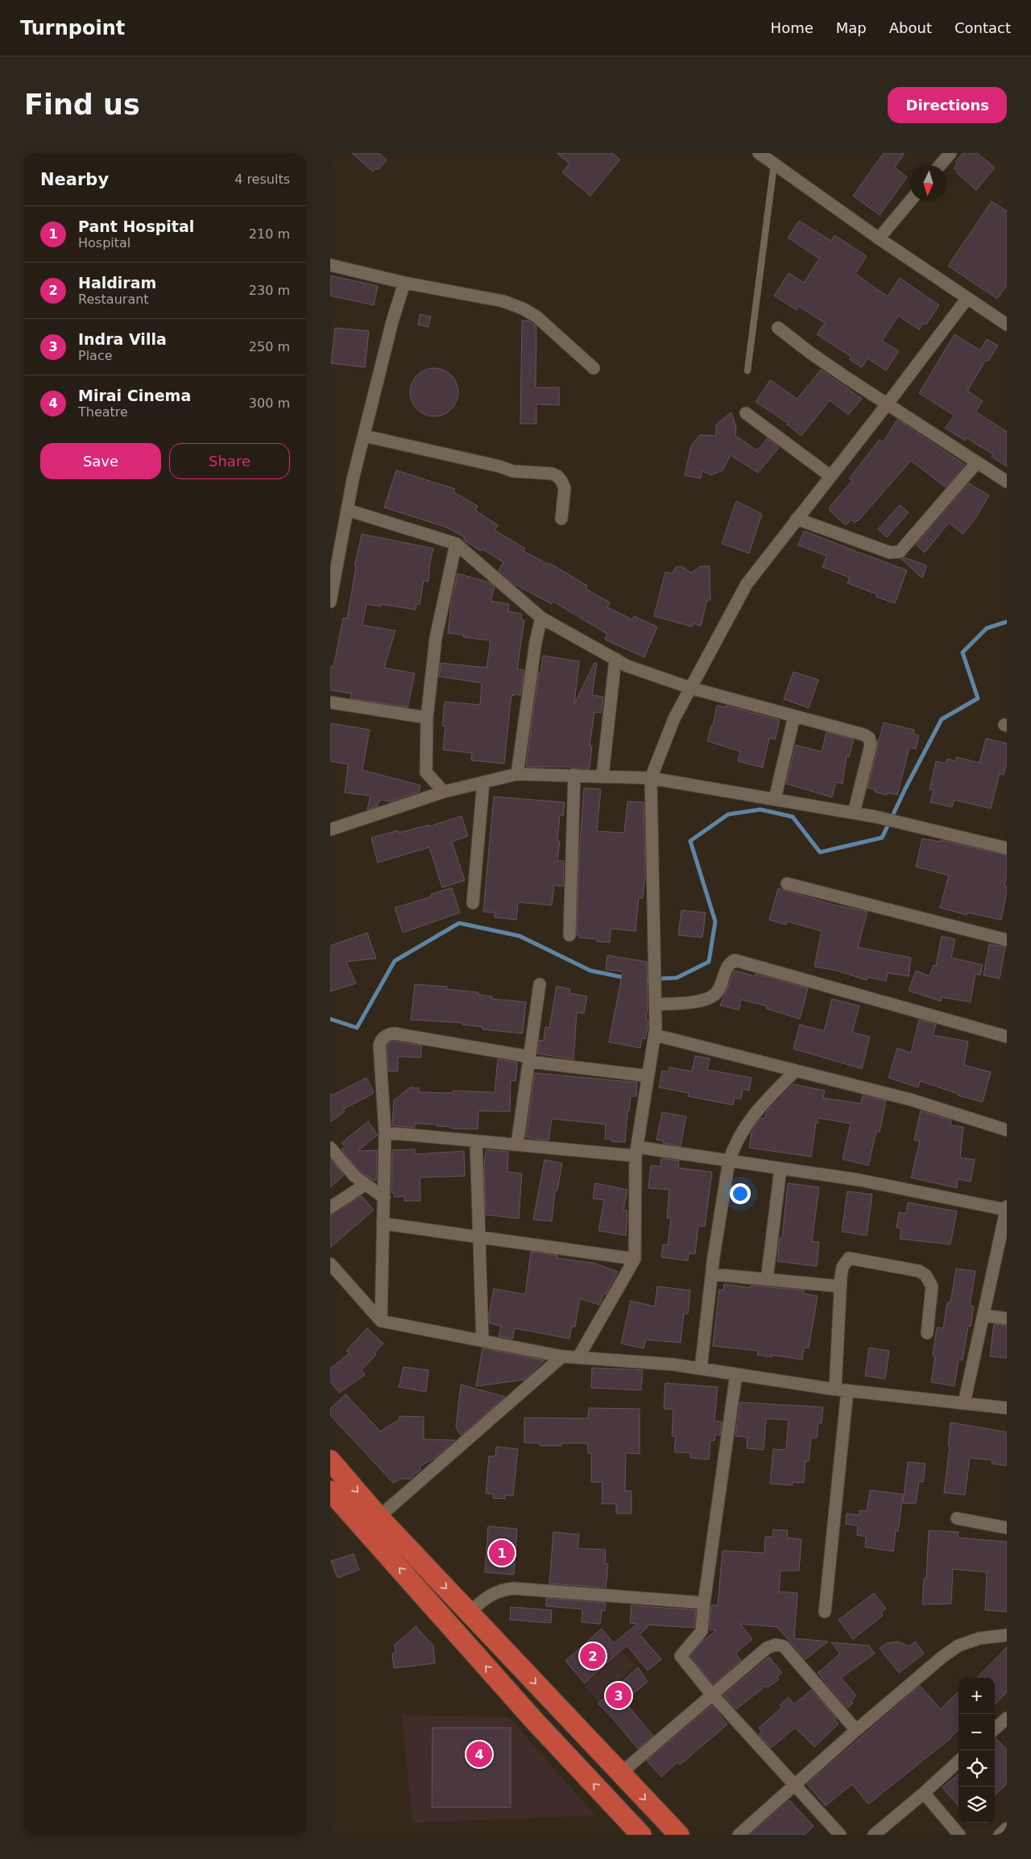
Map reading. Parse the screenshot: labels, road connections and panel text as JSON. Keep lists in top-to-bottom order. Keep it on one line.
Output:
{"north":"bottom","page":{"header":"Turnpoint","nav":["Home","Map","About","Contact"],"buttons":["Directions",["Save","Share"]],"title":"Find us","heading":["Nearby","4 results"],"list":[{"mark":"1","name":"Pant Hospital","note":"Hospital","value":"210 m"},{"mark":"2","name":"Haldiram","note":"Restaurant","value":"230 m"},{"mark":"3","name":"Indra Villa","note":"Place","value":"250 m"},{"mark":"4","name":"Mirai Cinema","note":"Theatre","value":"300 m"}],"pins":["1","2","3","4"],"map_buttons":["+","−"]}}
